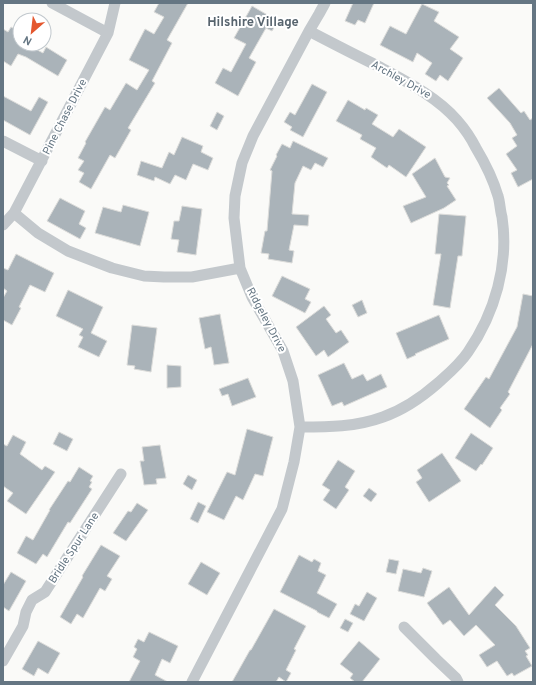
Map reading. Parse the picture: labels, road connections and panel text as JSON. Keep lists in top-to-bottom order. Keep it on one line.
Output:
{"streets":{"street":["Archley Drive","Pine Chase Drive","Ridgeley Drive","Bridle Spur Lane"]},"crossings":[["Archley Drive","Ridgeley Drive"]],"districts":["Hilshire Village"],"north":"bottom left"}
